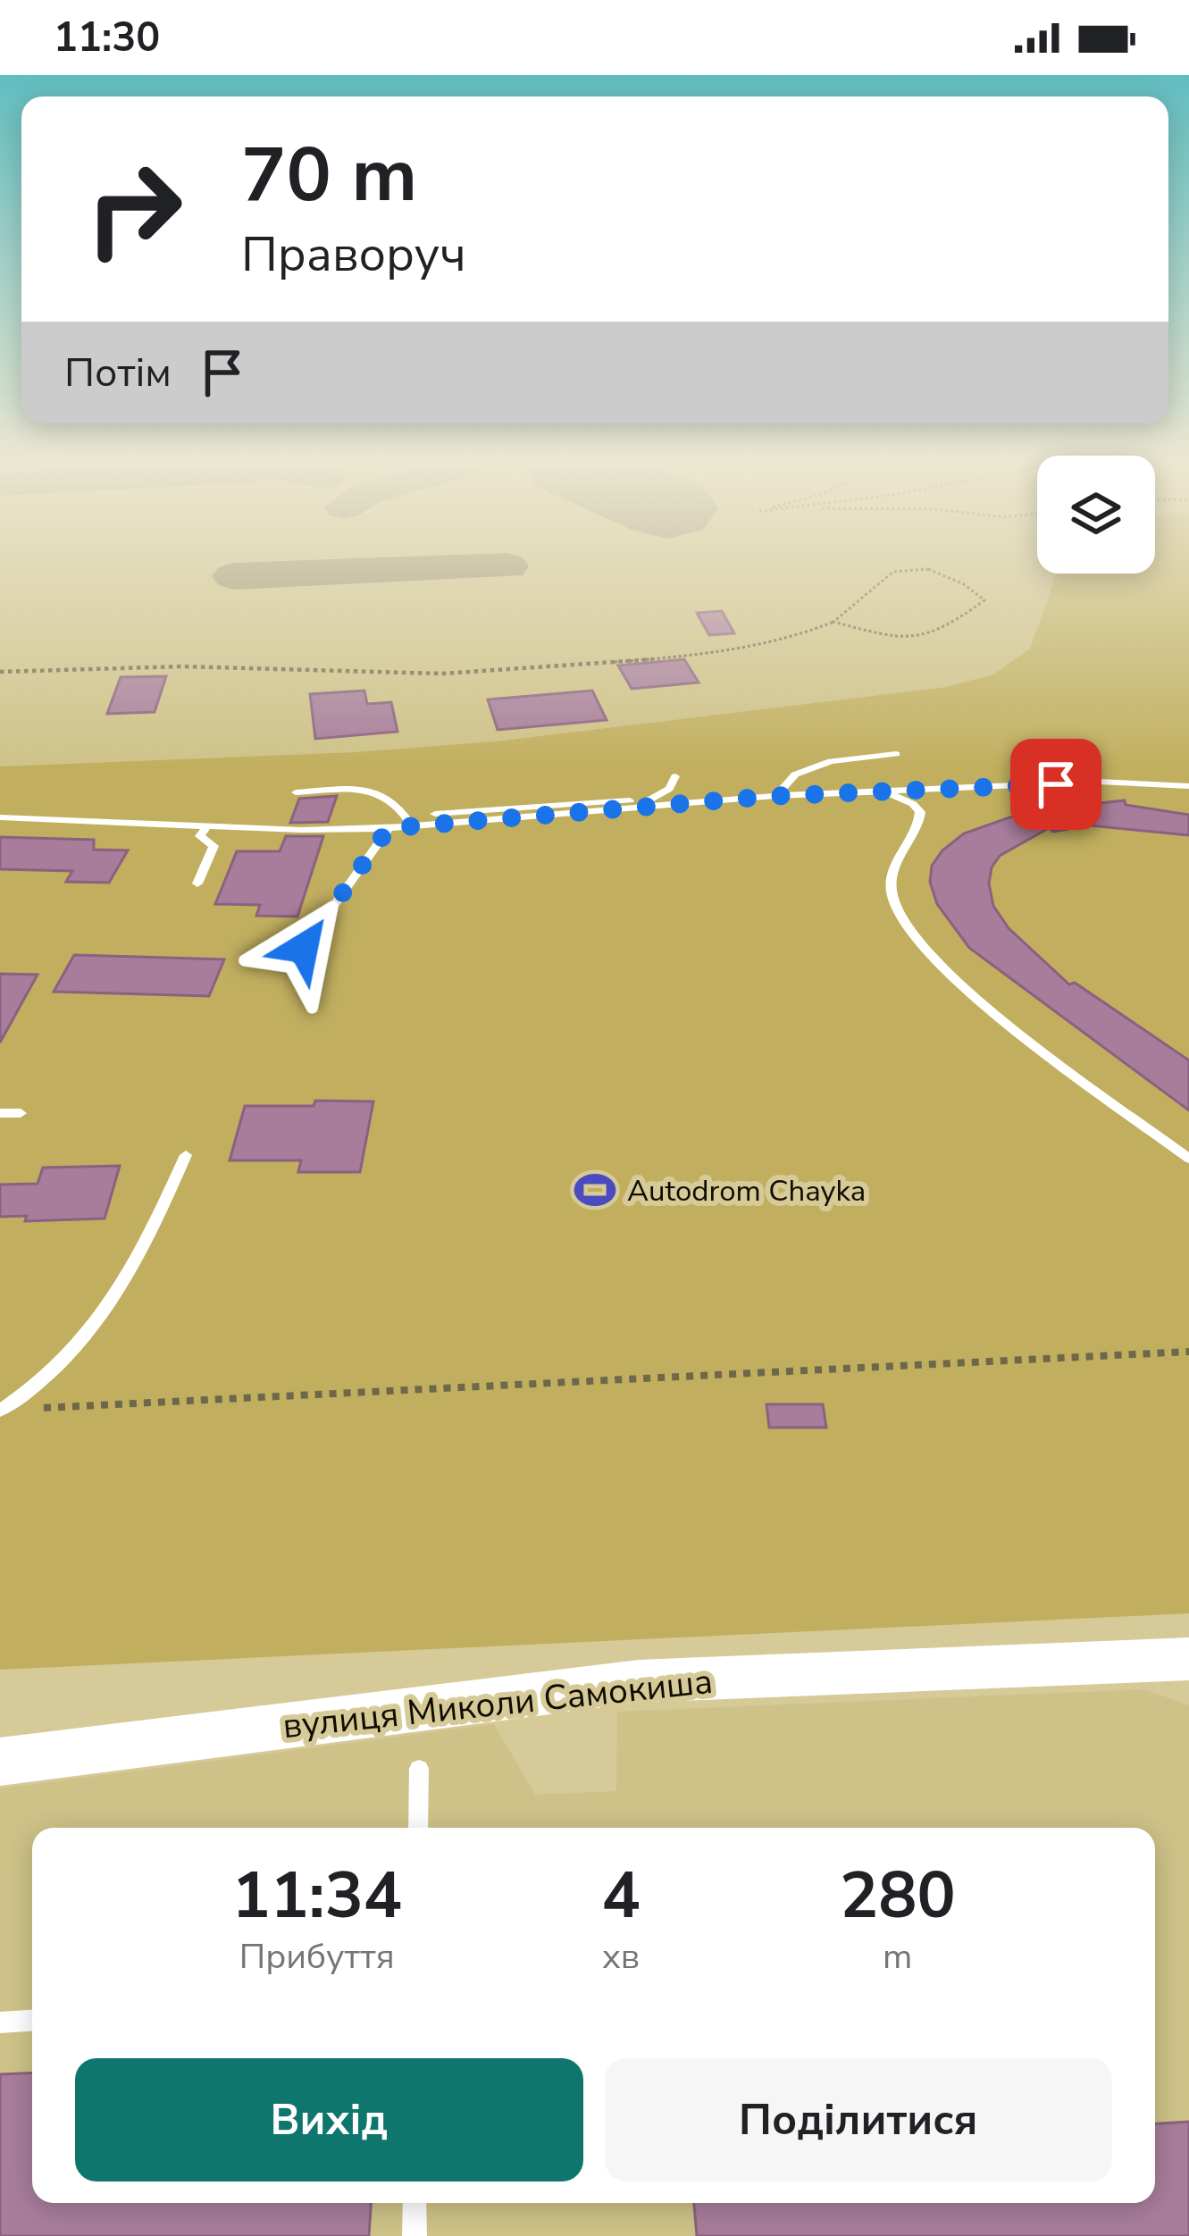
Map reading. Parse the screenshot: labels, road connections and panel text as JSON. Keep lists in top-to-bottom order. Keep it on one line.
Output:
{"streets":{"street":["вулиця Миколи Самокиша"]},"places":{"sports":["Autodrom Chayka"]},"page":{"status":"11:30","turn":["70 m","Праворуч"],"then":"Потім","eta":["11:34","Прибуття","4","хв","280","m"],"buttons":["Вихід","Поділитися"]}}
